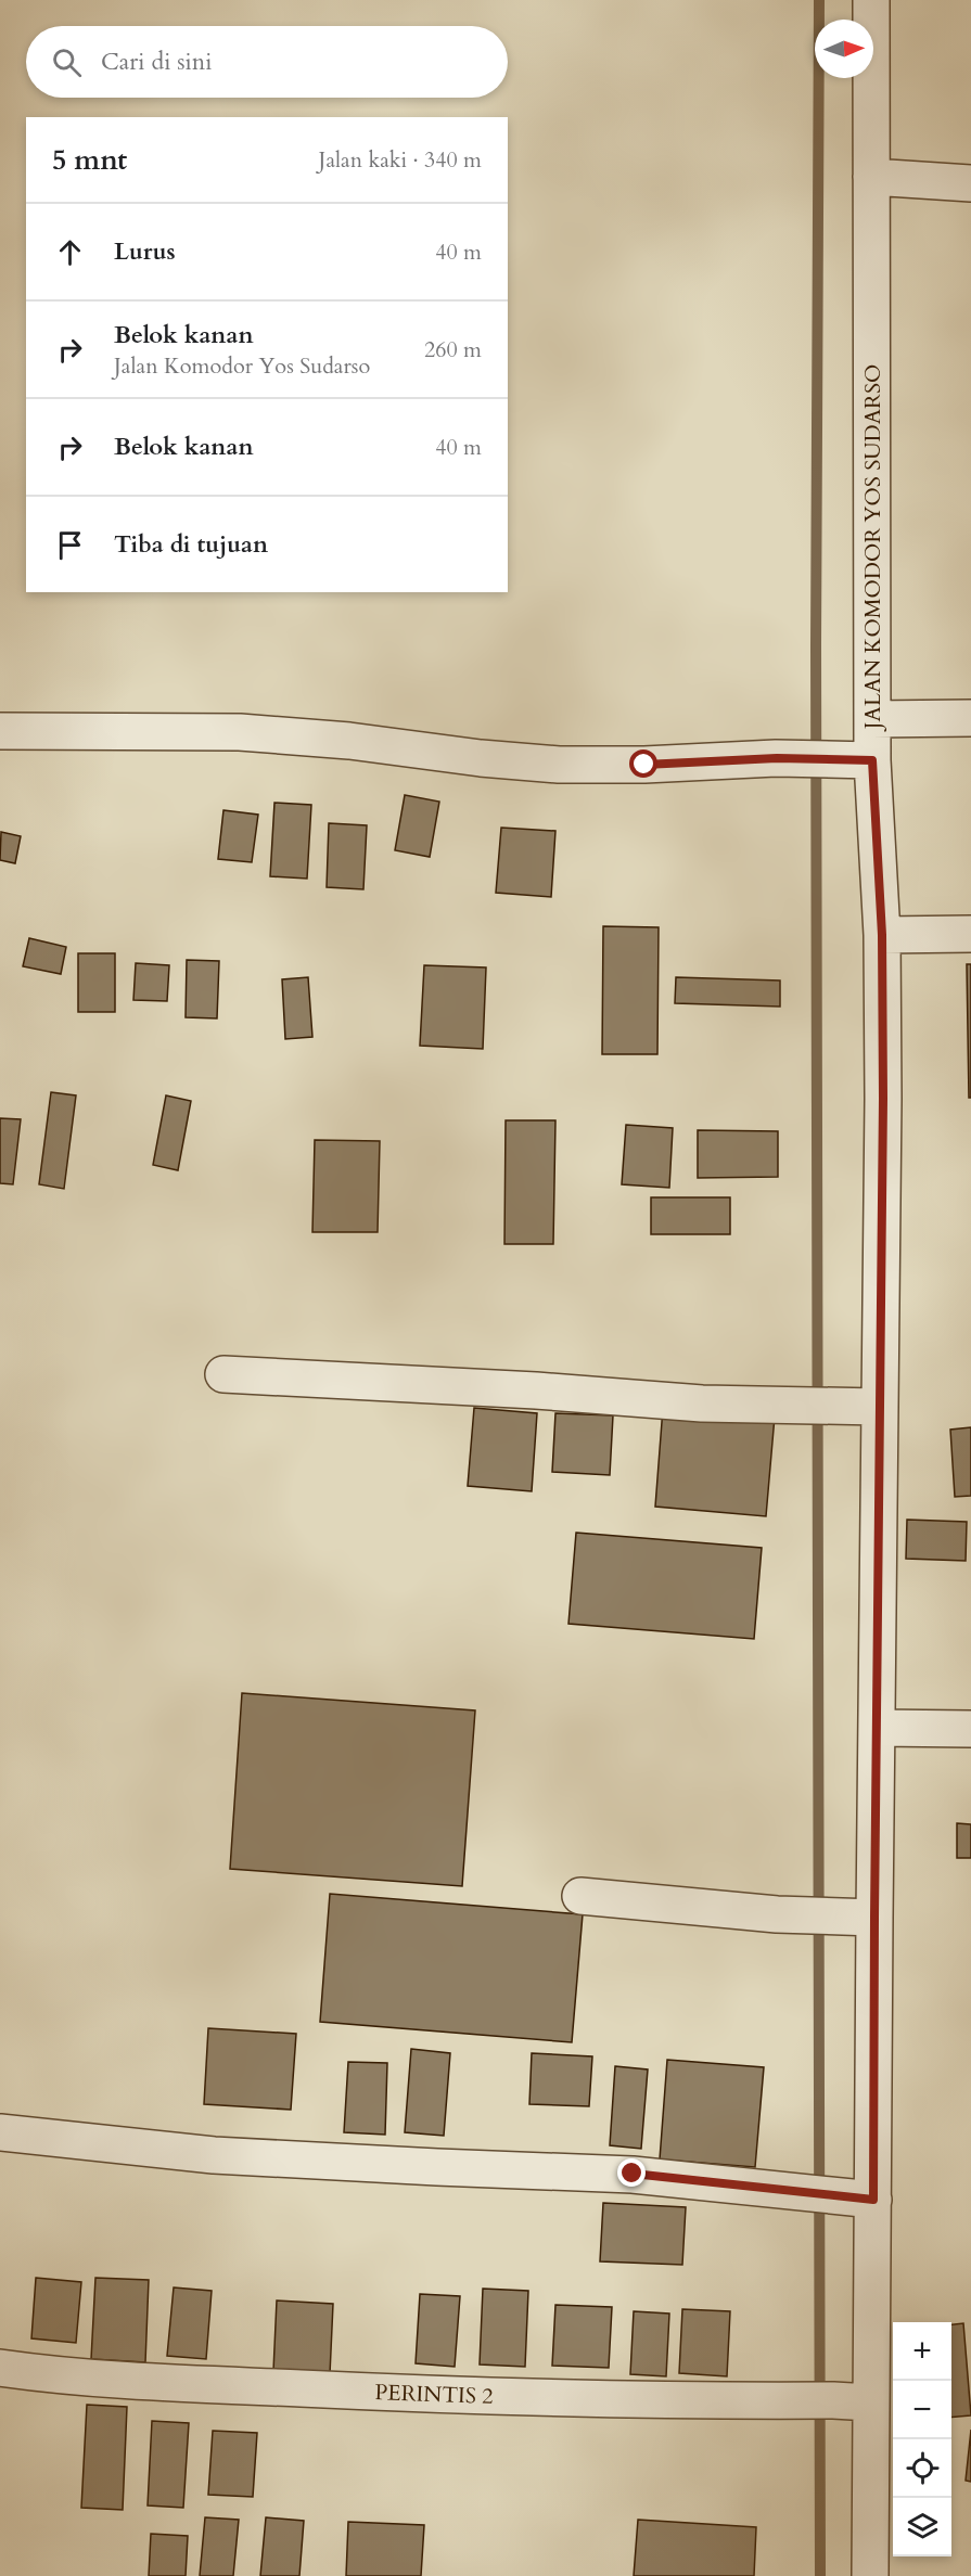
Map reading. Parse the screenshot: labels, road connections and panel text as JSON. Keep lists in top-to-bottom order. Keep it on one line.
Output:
{"streets":{"street":["JALAN KOMODOR YOS SUDARSO","PERINTIS 2"]},"crossings":[["JALAN KOMODOR YOS SUDARSO","PERINTIS 2"]],"north":"right","page":{"search":"Cari di sini","heading":["5 mnt","Jalan kaki · 340 m"],"list":[["Lurus","40 m"],["Belok kanan","Jalan Komodor Yos Sudarso","260 m"],["Belok kanan","40 m"],"Tiba di tujuan"],"map_buttons":["+","−"]}}
